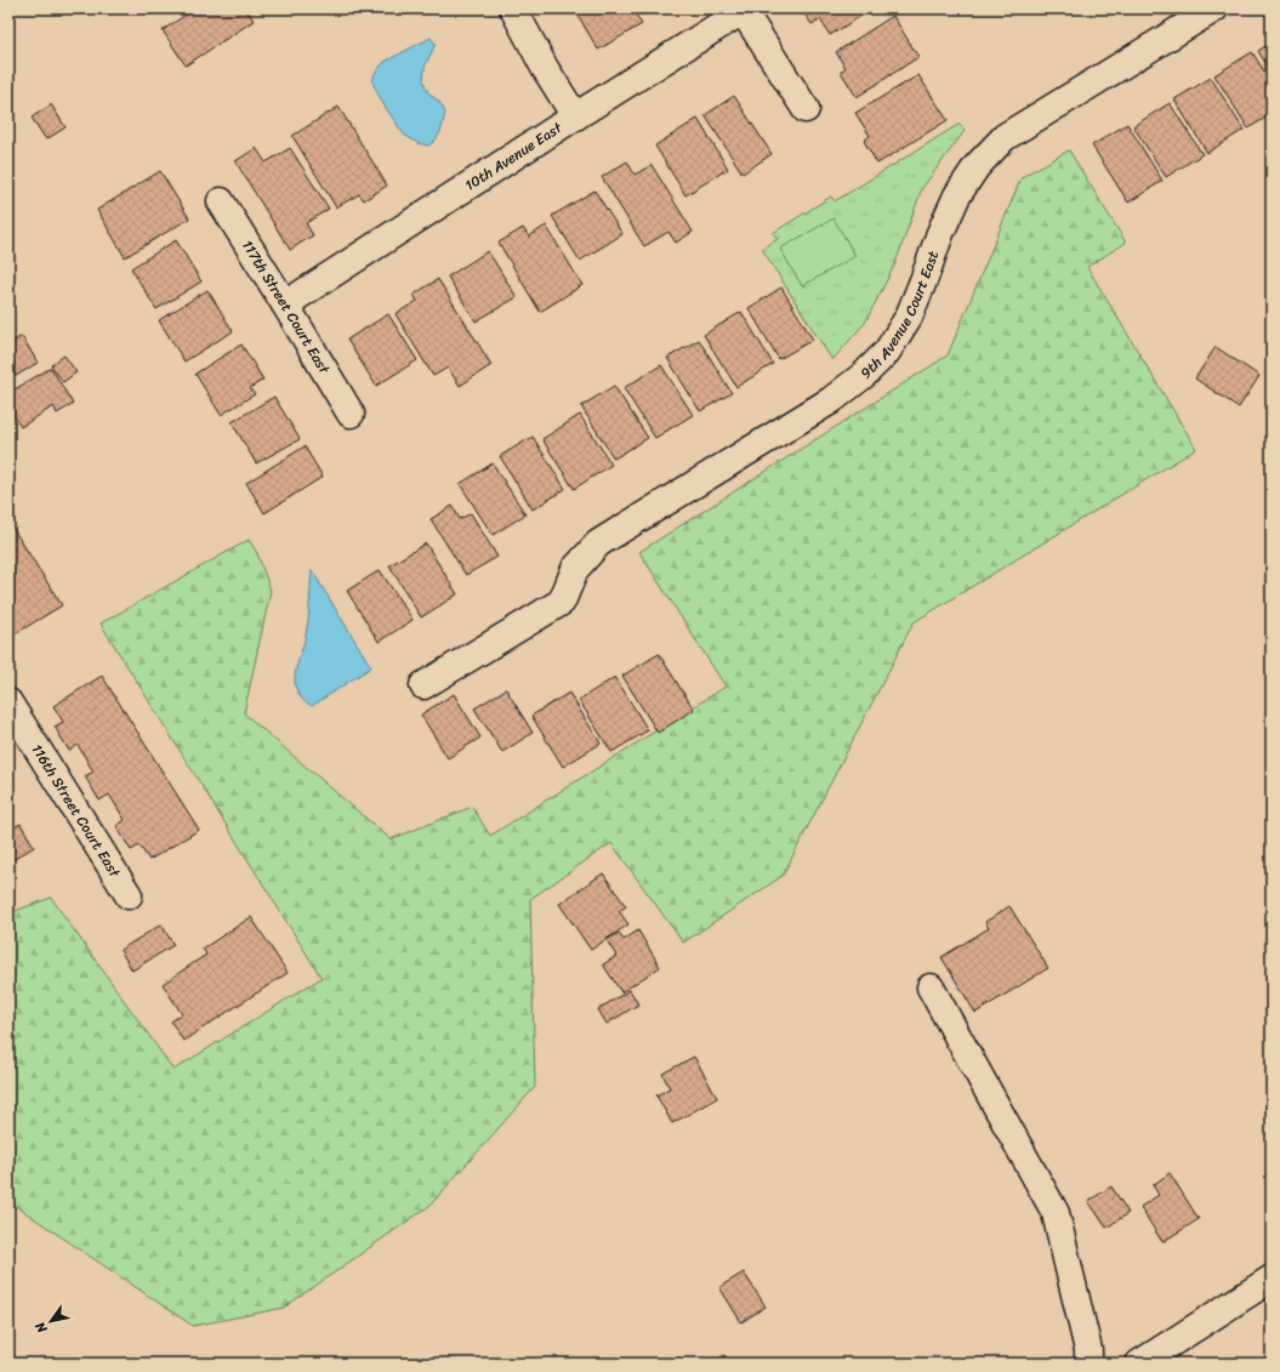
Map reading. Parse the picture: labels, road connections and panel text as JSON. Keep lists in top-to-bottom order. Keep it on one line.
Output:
{"streets":{"street":["10th Avenue East","117th Street Court East","9th Avenue Court East","116th Street Court East"]},"crossings":[["10th Avenue East","117th Street Court East"]],"north":"bottom left"}
